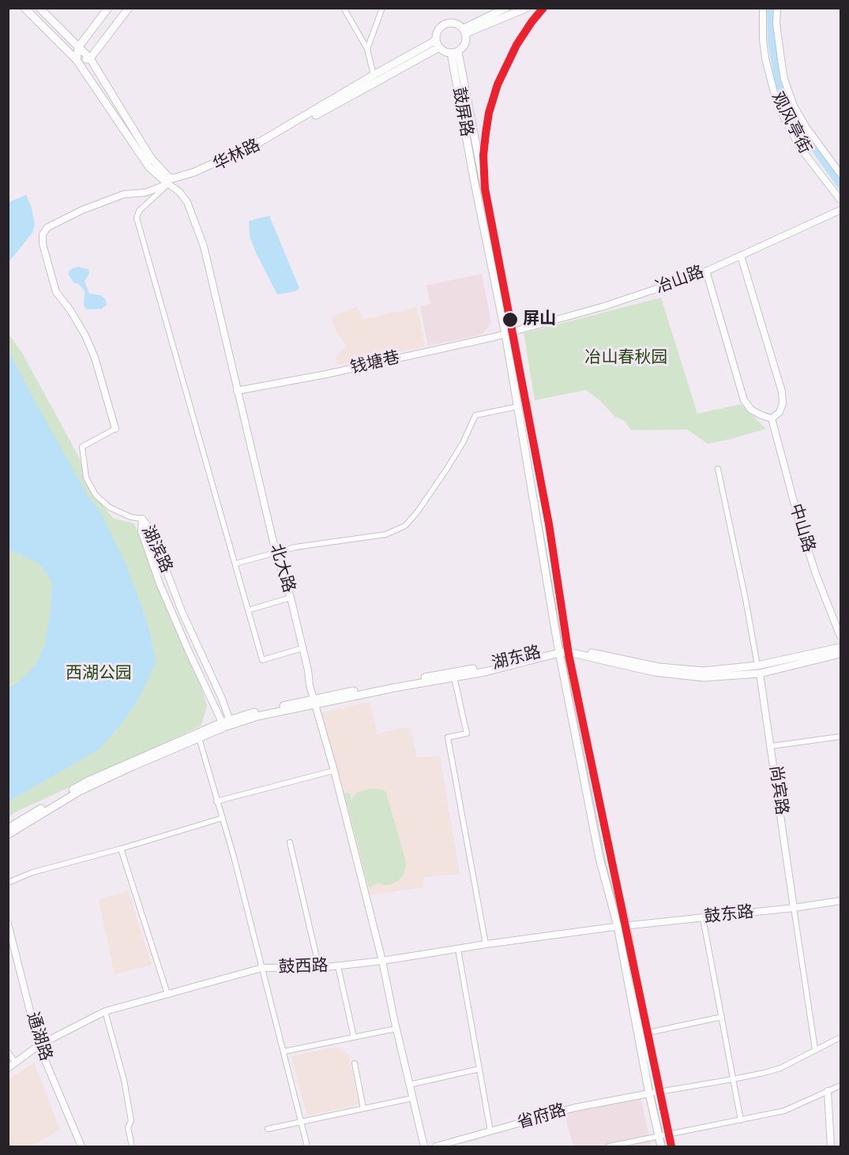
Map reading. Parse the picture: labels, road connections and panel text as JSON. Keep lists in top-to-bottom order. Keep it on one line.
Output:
{"streets":{"main road":["鼓屏路","华林路","湖东路"],"street":["观风亭街","冶山路","钱塘巷","中山路","湖滨路","北大路","尚宾路","鼓东路","鼓西路","通湖路","省府路"]},"crossings":[["鼓屏路","华林路"],["鼓屏路","冶山路"],["鼓屏路","钱塘巷"],["鼓屏路","湖东路"],["鼓屏路","鼓东路"],["鼓屏路","鼓西路"],["鼓屏路","省府路"],["华林路","北大路"],["冶山路","钱塘巷"],["钱塘巷","北大路"],["湖滨路","湖东路"],["北大路","湖东路"],["北大路","鼓西路"],["湖东路","尚宾路"],["尚宾路","鼓东路"],["鼓东路","鼓西路"],["鼓西路","通湖路"]],"parks":["冶山春秋园","西湖公园"],"places":["屏山"]}
